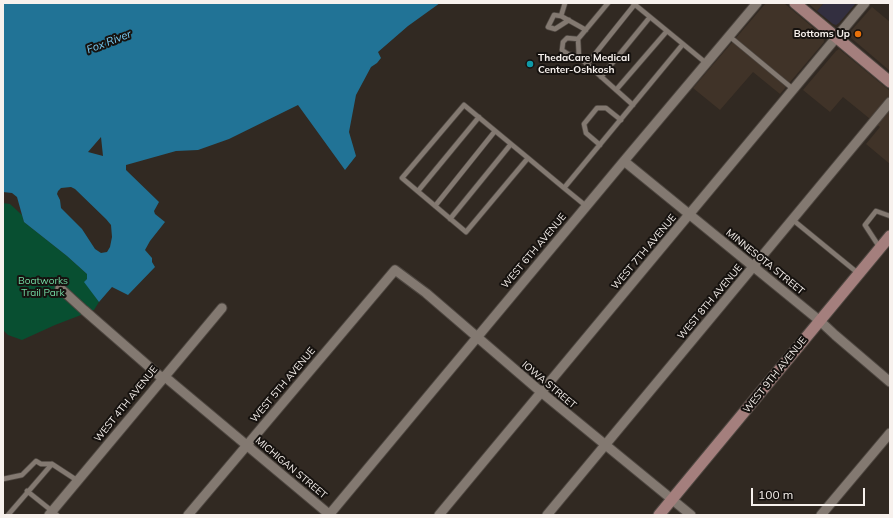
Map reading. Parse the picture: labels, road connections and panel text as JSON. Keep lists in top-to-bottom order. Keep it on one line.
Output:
{"streets":{"main road":["WEST 9TH AVENUE"],"street":["WEST 6TH AVENUE","WEST 7TH AVENUE","MINNESOTA STREET","WEST 8TH AVENUE","WEST 5TH AVENUE","IOWA STREET","WEST 4TH AVENUE","MICHIGAN STREET"]},"crossings":[["WEST 6TH AVENUE","MINNESOTA STREET"],["WEST 6TH AVENUE","IOWA STREET"],["WEST 6TH AVENUE","MICHIGAN STREET"],["WEST 7TH AVENUE","MINNESOTA STREET"],["WEST 7TH AVENUE","IOWA STREET"],["MINNESOTA STREET","WEST 8TH AVENUE"],["MINNESOTA STREET","WEST 9TH AVENUE"],["WEST 8TH AVENUE","IOWA STREET"],["WEST 9TH AVENUE","IOWA STREET"],["WEST 5TH AVENUE","IOWA STREET"],["WEST 5TH AVENUE","MICHIGAN STREET"],["WEST 4TH AVENUE","MICHIGAN STREET"]],"water":["Fox River"],"parks":["Boatworks Trail Park"],"places":["Bottoms Up","ThedaCare Medical Center-Oshkosh"],"scale_bar":"100 m"}
